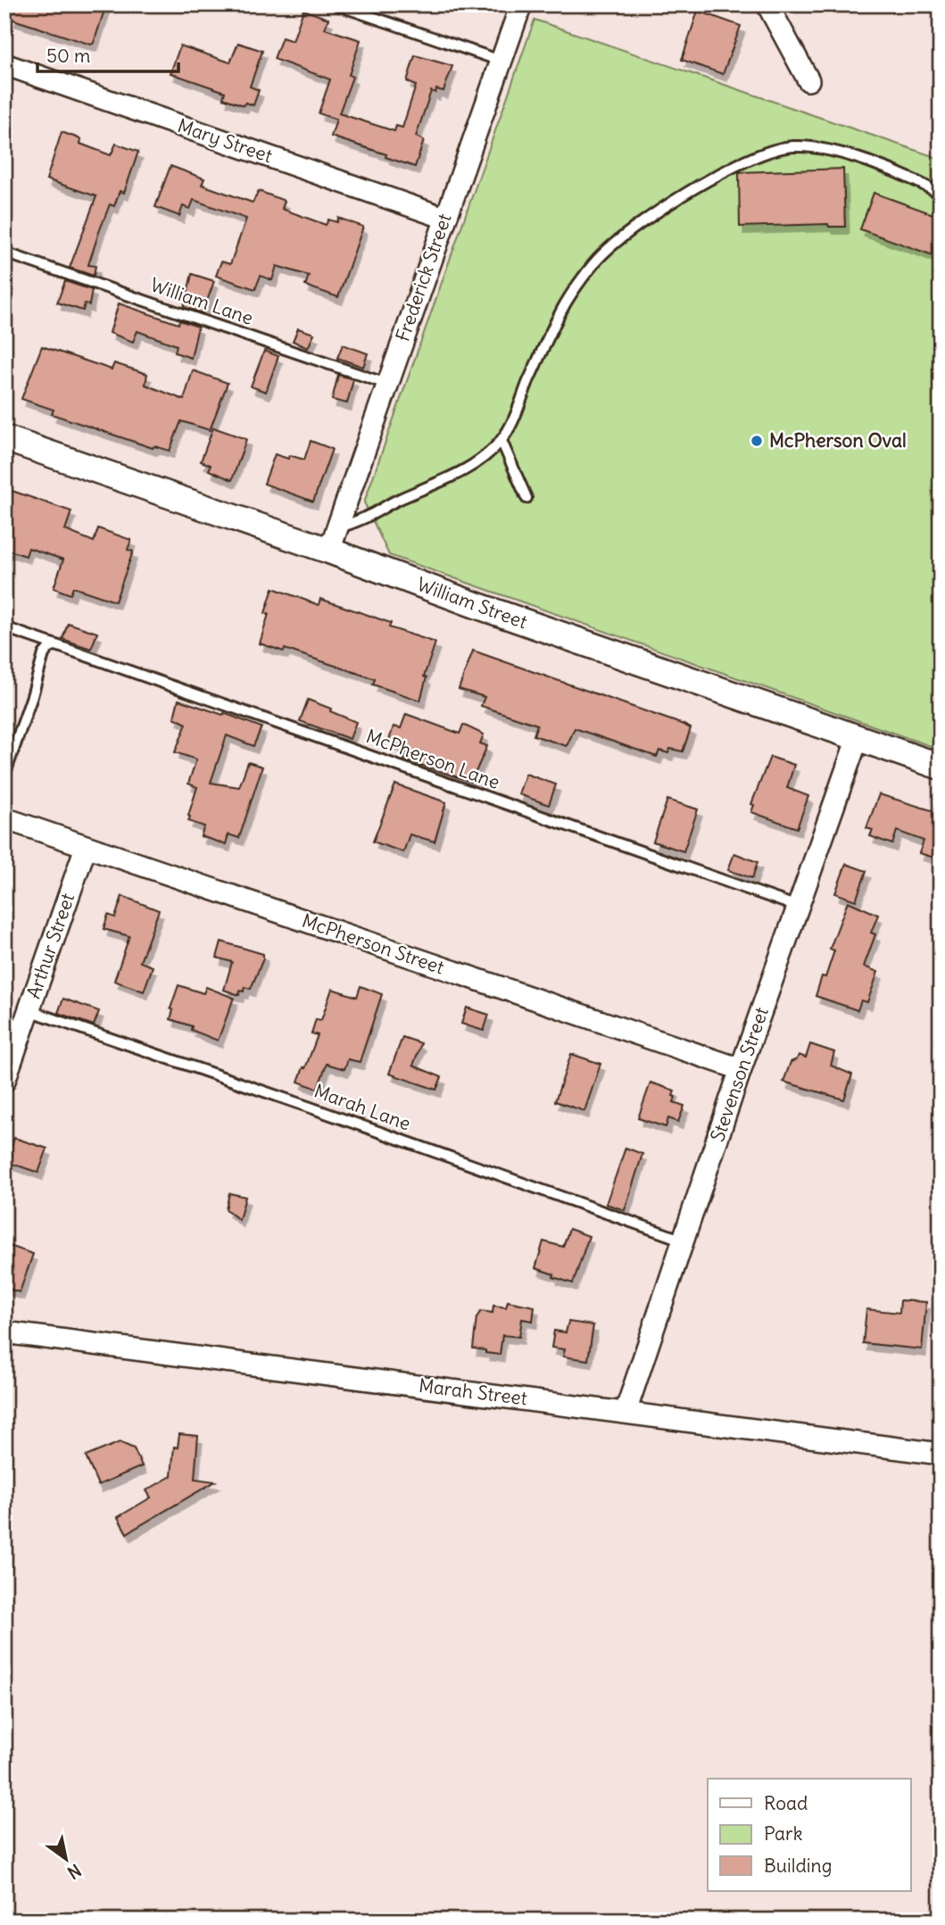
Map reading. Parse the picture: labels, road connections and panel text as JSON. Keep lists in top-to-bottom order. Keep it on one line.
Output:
{"streets":{"street":["Mary Street","Frederick Street","William Street","McPherson Street","Arthur Street","Stevenson Street","Marah Street"],"lane":["William Lane","McPherson Lane","Marah Lane"]},"crossings":[["Mary Street","Frederick Street"],["Frederick Street","William Lane"],["Frederick Street","William Street"],["William Street","Stevenson Street"],["McPherson Lane","Stevenson Street"],["McPherson Street","Arthur Street"],["McPherson Street","Stevenson Street"],["Arthur Street","Marah Lane"],["Stevenson Street","Marah Lane"],["Stevenson Street","Marah Street"]],"places":["McPherson Oval"],"legend":["Road","Park","Building"],"scale_bar":"50 m","north":"bottom right"}
